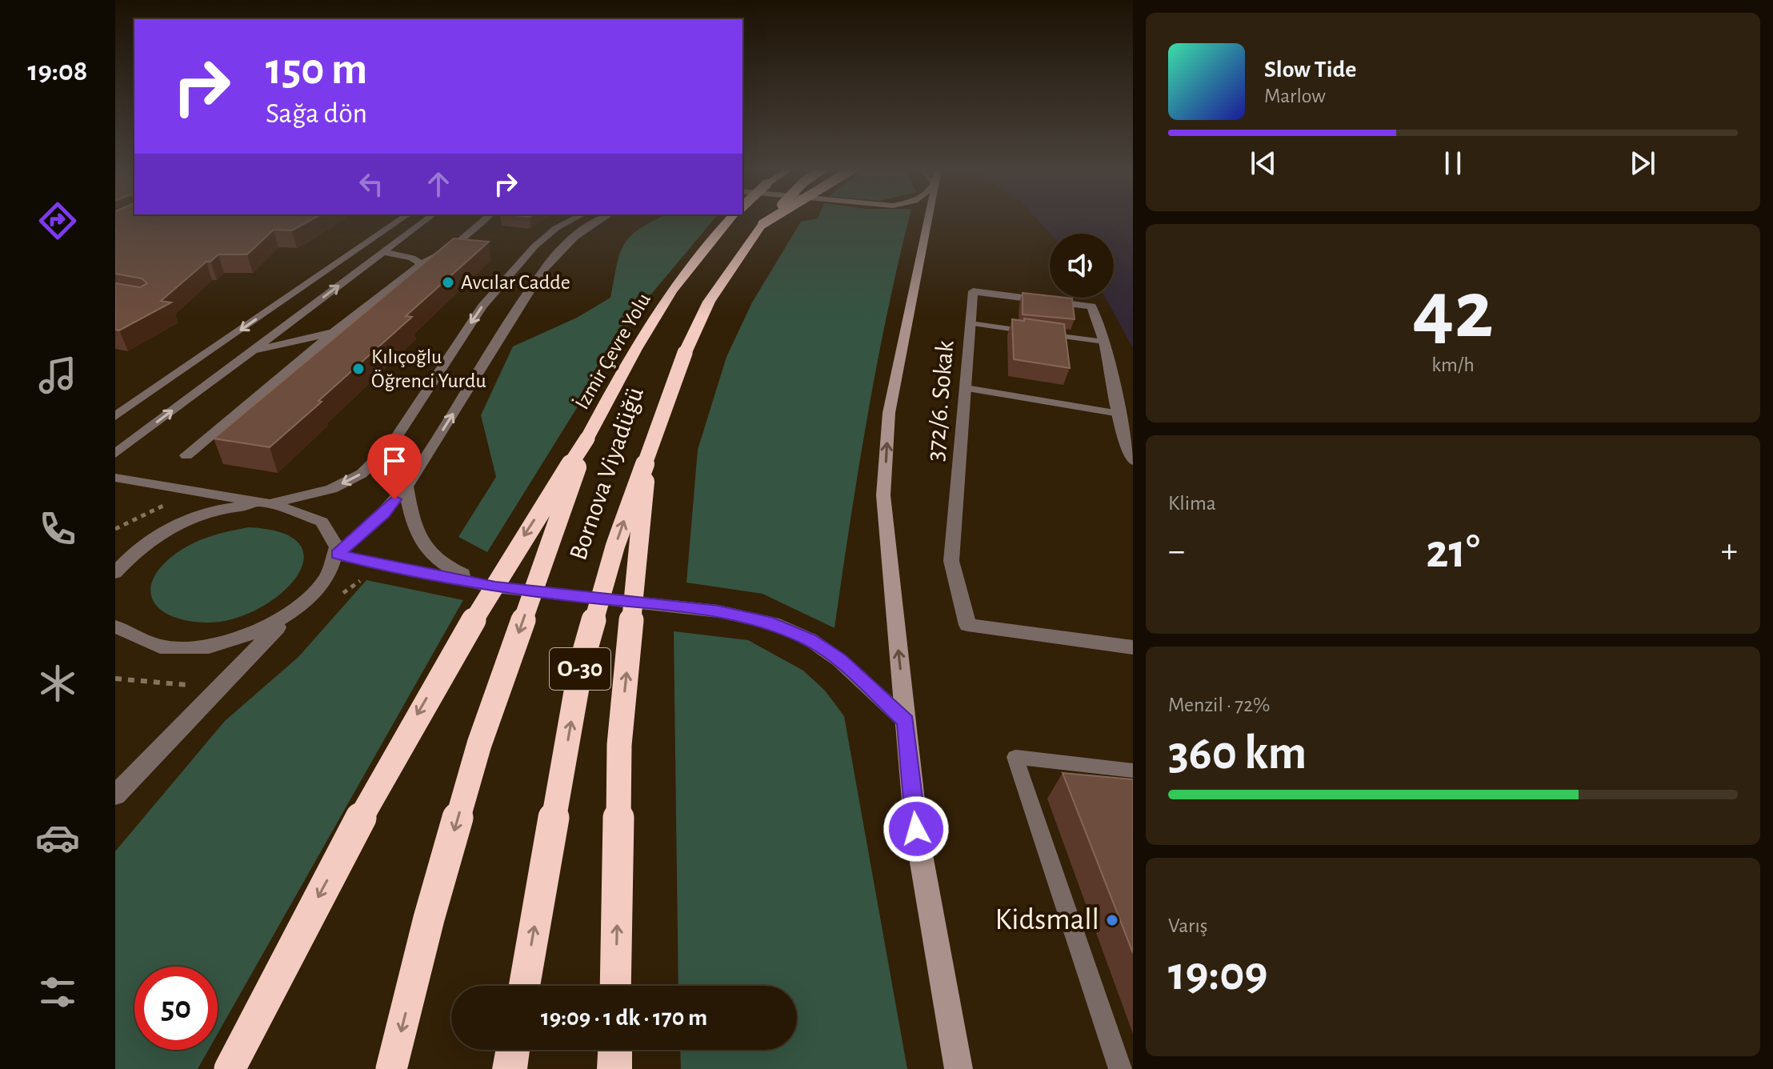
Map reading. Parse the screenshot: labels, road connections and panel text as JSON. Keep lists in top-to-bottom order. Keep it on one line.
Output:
{"streets":{"highway":["İzmir Çevre Yolu","Bornova Viyadüğü","O-30"],"street":["372/6. Sokak"]},"crossings":[["İzmir Çevre Yolu","Bornova Viyadüğü"]],"places":["Avcılar Cadde","Kılıçoğlu Öğrenci Yurdu","Kidsmall"],"page":{"tabs":"19:08","turn":["150 m","Sağa dön"],"song":["Slow Tide","Marlow"],"tile":[["42","km/h"],"Klima",["Menzil · 72%","360 km"],["Varış","19:09"]],"heat":["−","21°","+"],"limit":"50","trip":"19:09 · 1 dk · 170 m"}}
